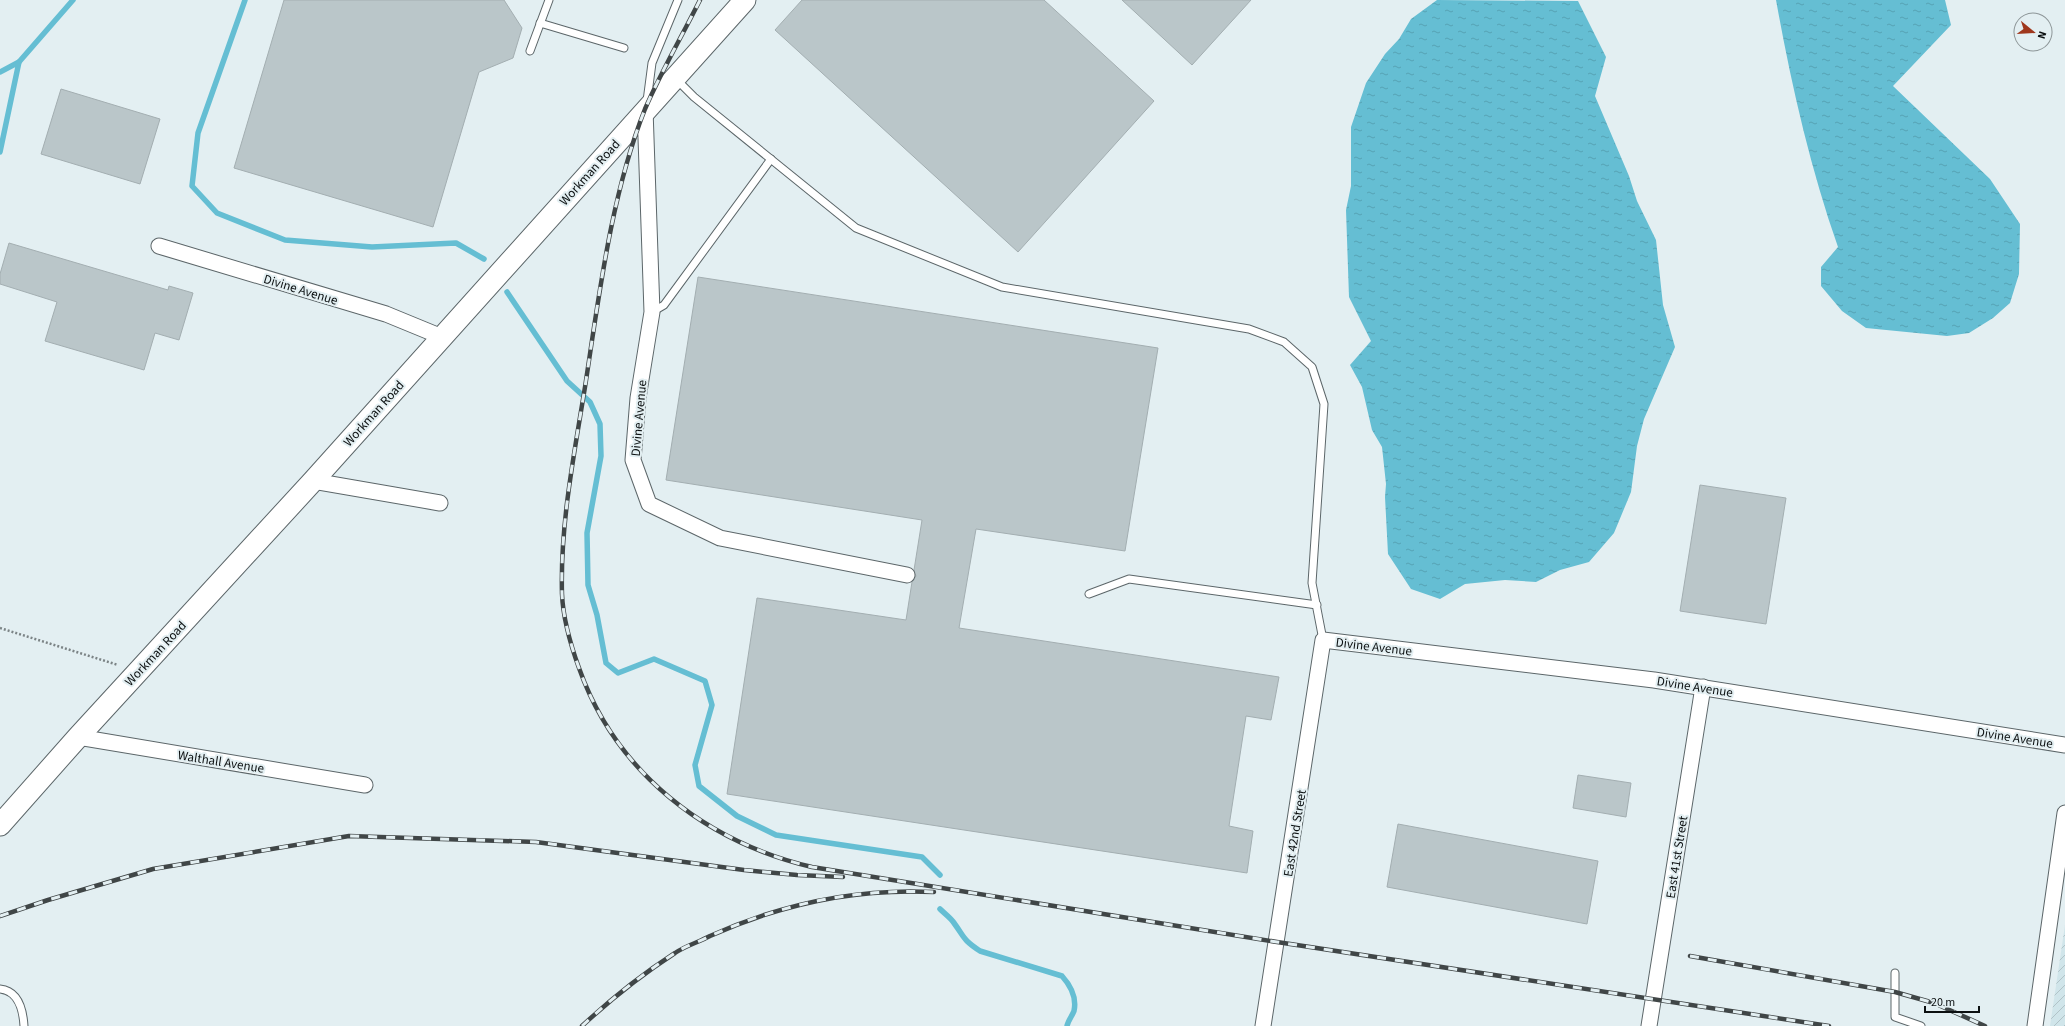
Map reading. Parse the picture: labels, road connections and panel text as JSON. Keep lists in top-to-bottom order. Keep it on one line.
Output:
{"streets":{"street":["Workman Road","Divine Avenue","Walthall Avenue","East 42nd Street","East 41st Street"]},"crossings":[["Workman Road","Divine Avenue"],["Workman Road","Walthall Avenue"],["Divine Avenue","East 42nd Street"],["Divine Avenue","East 41st Street"]],"scale_bar":"20 m","north":"right"}
